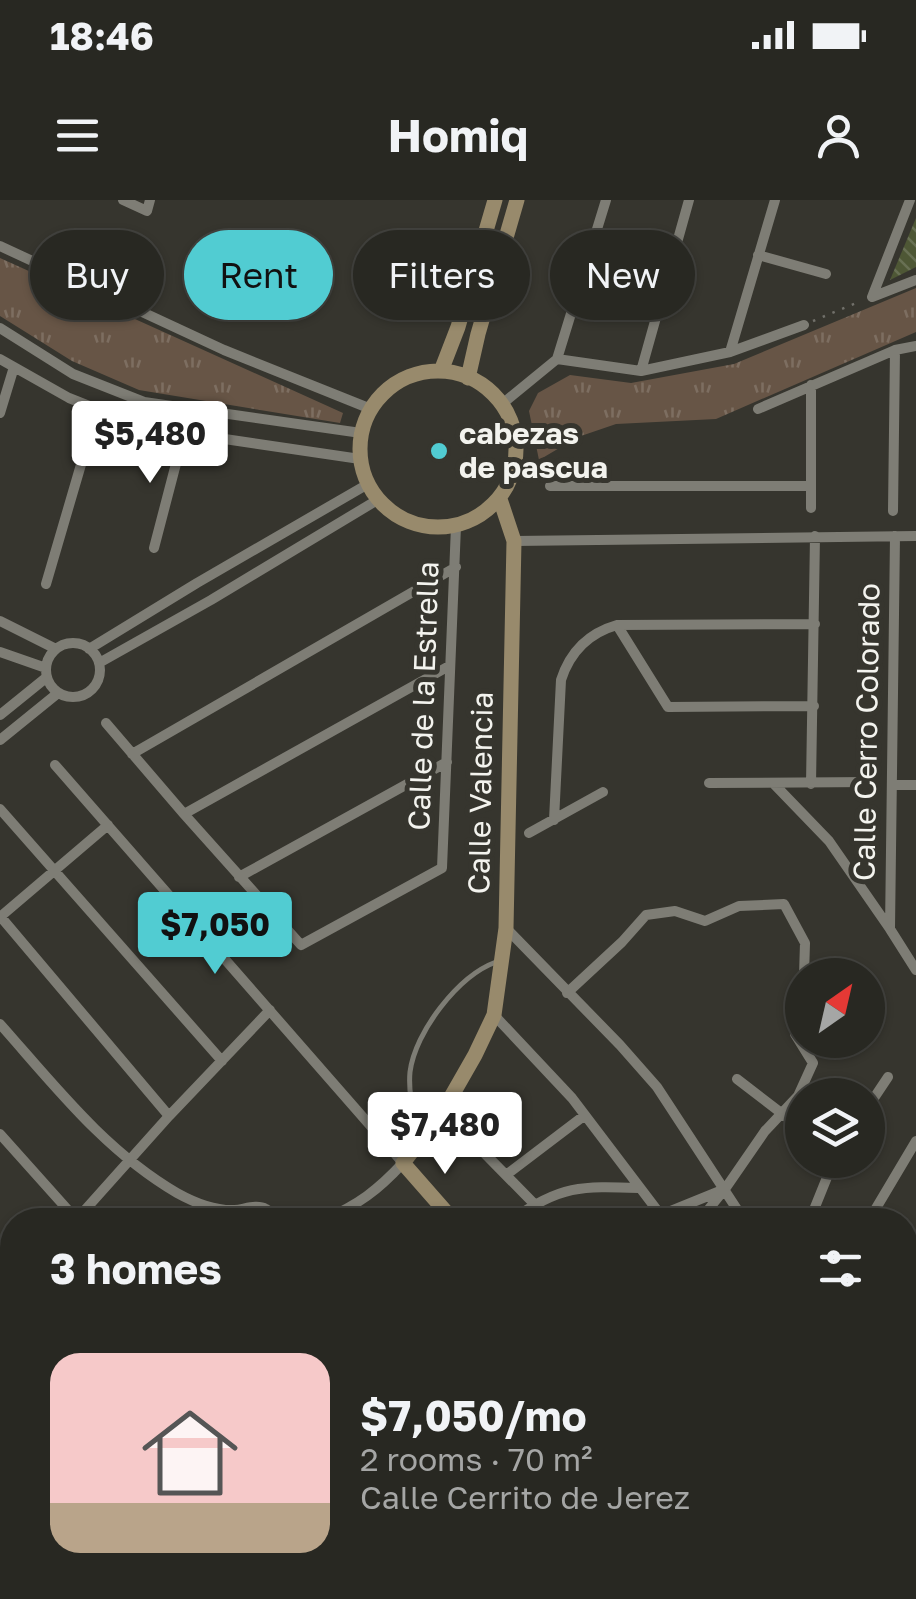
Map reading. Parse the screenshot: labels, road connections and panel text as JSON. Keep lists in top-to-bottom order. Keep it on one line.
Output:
{"streets":{"street":["Calle de la Estrella","Calle Cerro Colorado","Calle Valencia"]},"crossings":[["Calle de la Estrella","Calle Valencia"]],"places":["cabezas de pascua"],"north":"top right","page":{"status":"18:46","header":"Homiq","chip":["Buy","Rent","Filters","New"],"price":["$5,480","$7,050","$7,480"],"heading":"3 homes","list":[{"name":"$7,050/mo","note":"2 rooms · 70 m² · Calle Cerrito de Jerez"}]}}
